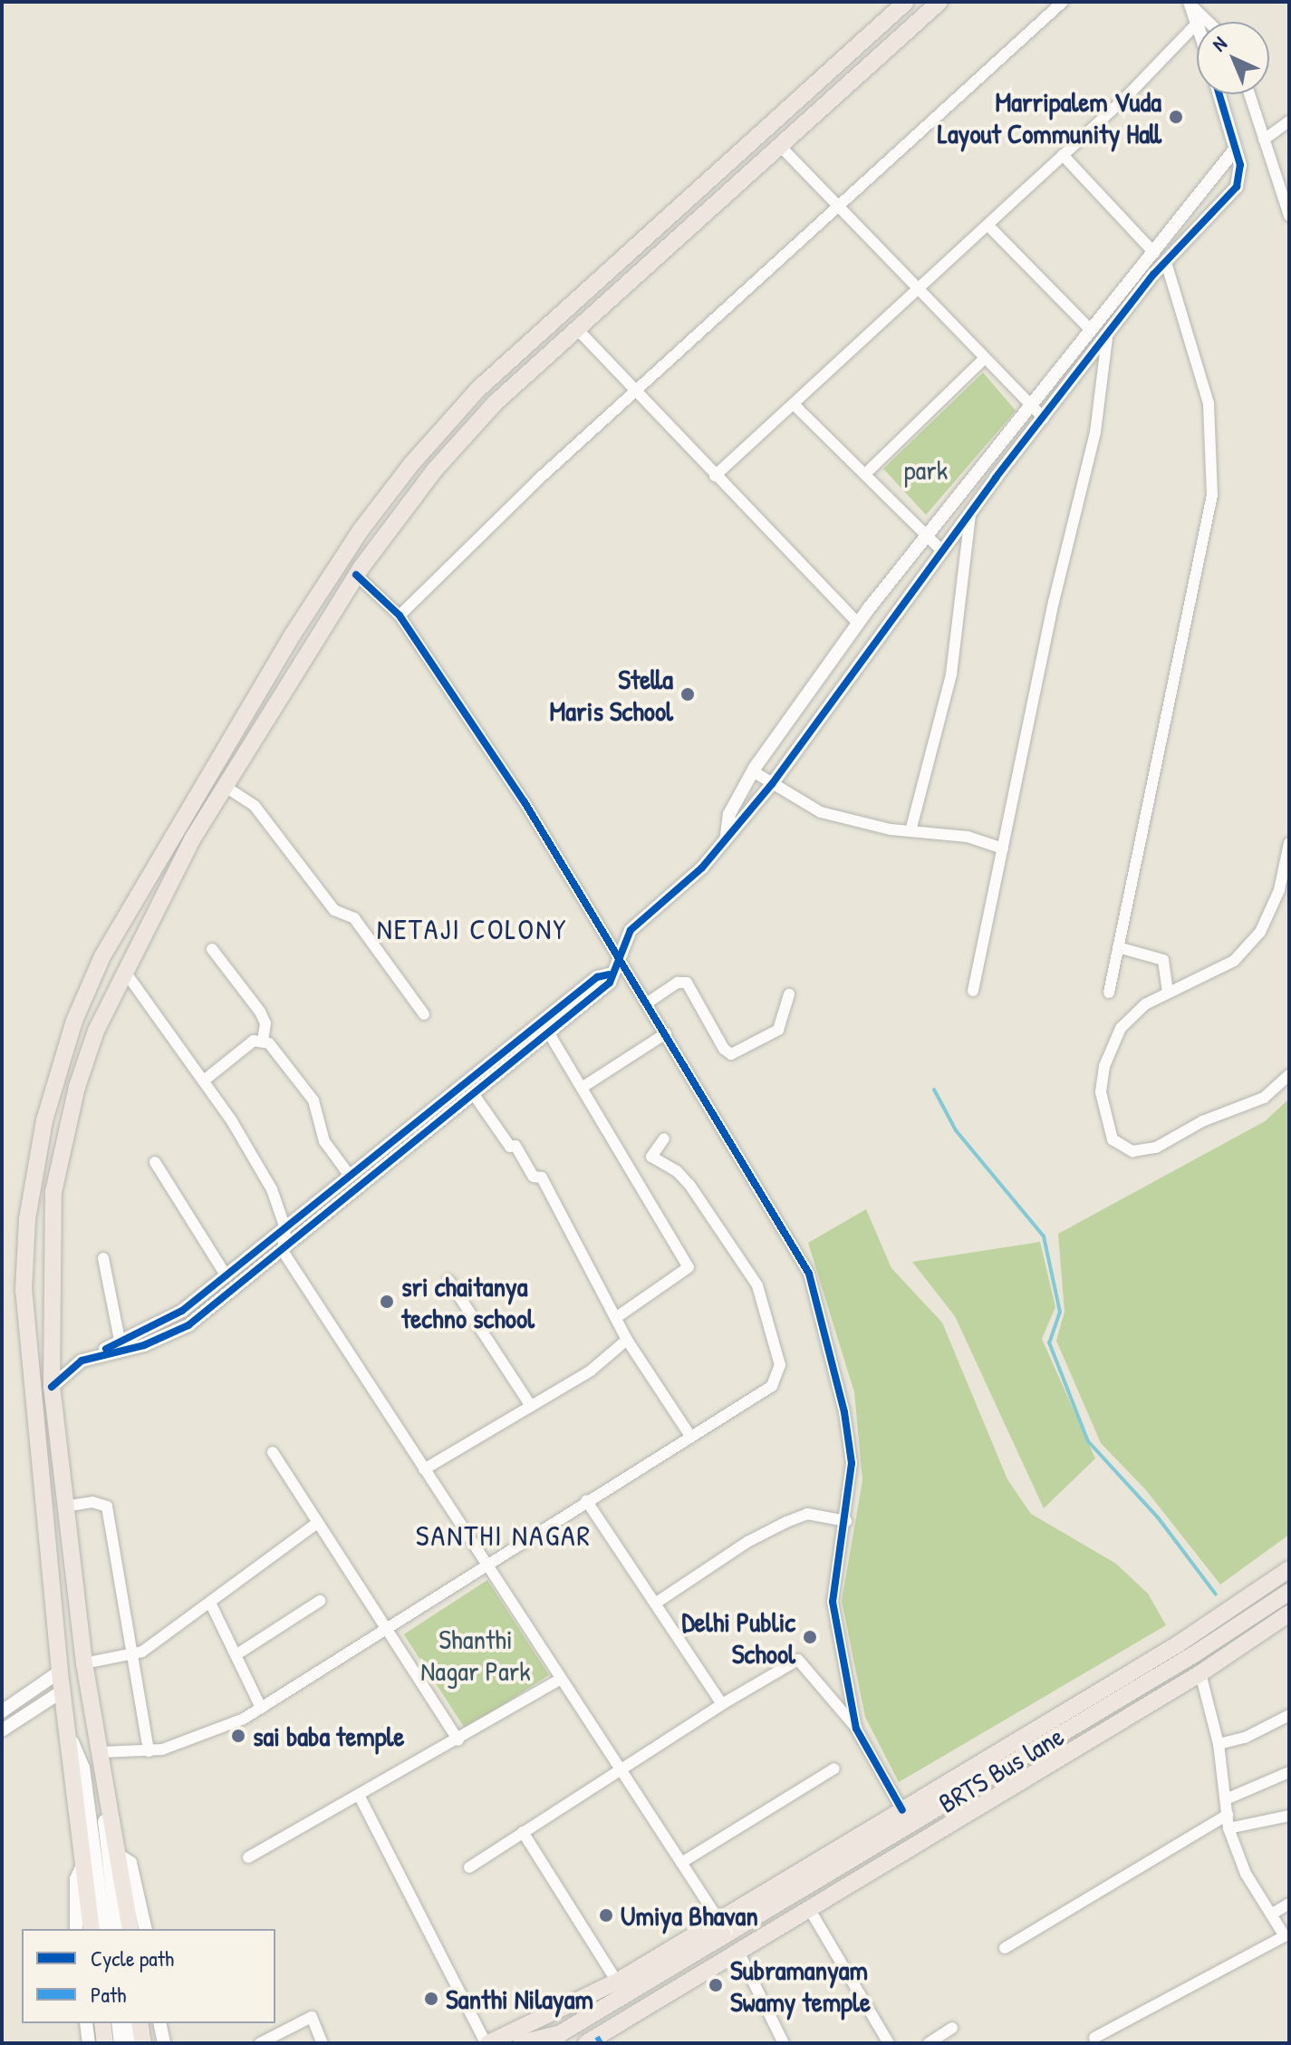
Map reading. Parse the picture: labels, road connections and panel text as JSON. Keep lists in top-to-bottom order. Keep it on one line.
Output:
{"streets":{"main road":["BRTS Bus lane"]},"districts":["NETAJI COLONY","SANTHI NAGAR"],"parks":["park","Shanthi Nagar Park"],"places":["Marripalem Vuda Layout Community Hall","Stella Maris School","sri chaitanya techno school","Delhi Public School","sai baba temple","Umiya Bhavan","Subramanyam Swamy temple","Santhi Nilayam"],"legend":["Cycle path","Path"],"north":"top left"}
